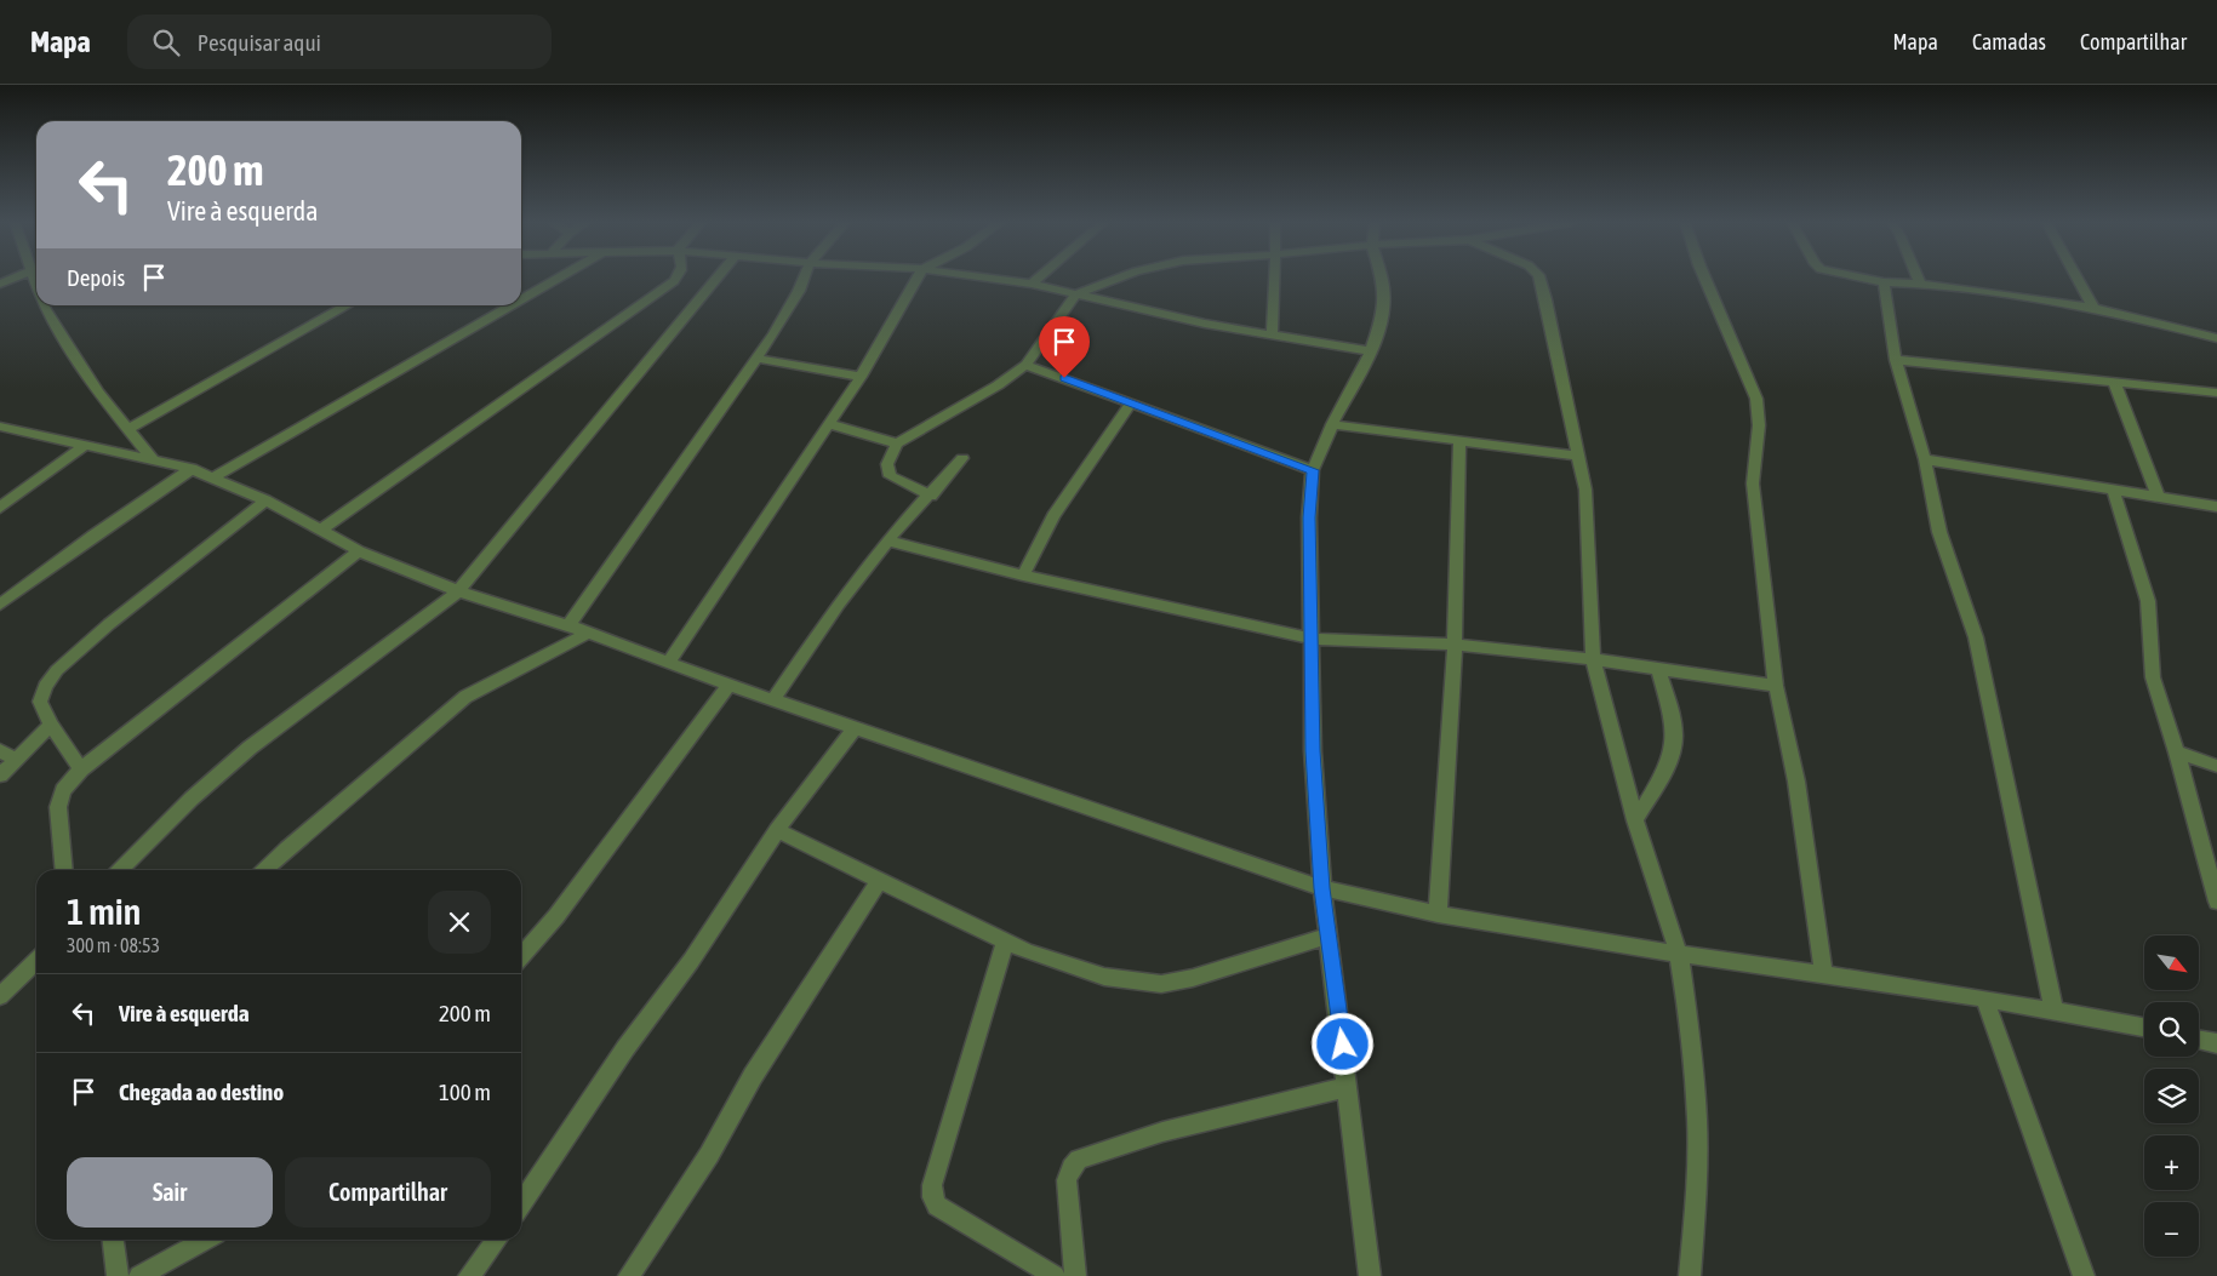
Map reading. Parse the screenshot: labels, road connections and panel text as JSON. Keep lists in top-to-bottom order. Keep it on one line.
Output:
{"north":"bottom right","page":{"header":"Mapa","search":"Pesquisar aqui","nav":["Mapa","Camadas","Compartilhar"],"turn":["200 m","Vire à esquerda"],"then":"Depois","heading":["1 min","300 m · 08:53"],"map_buttons":["+","−"],"list":[{"name":"Vire à esquerda","value":"200 m"},{"name":"Chegada ao destino","value":"100 m"}],"buttons":["Sair","Compartilhar"]}}
